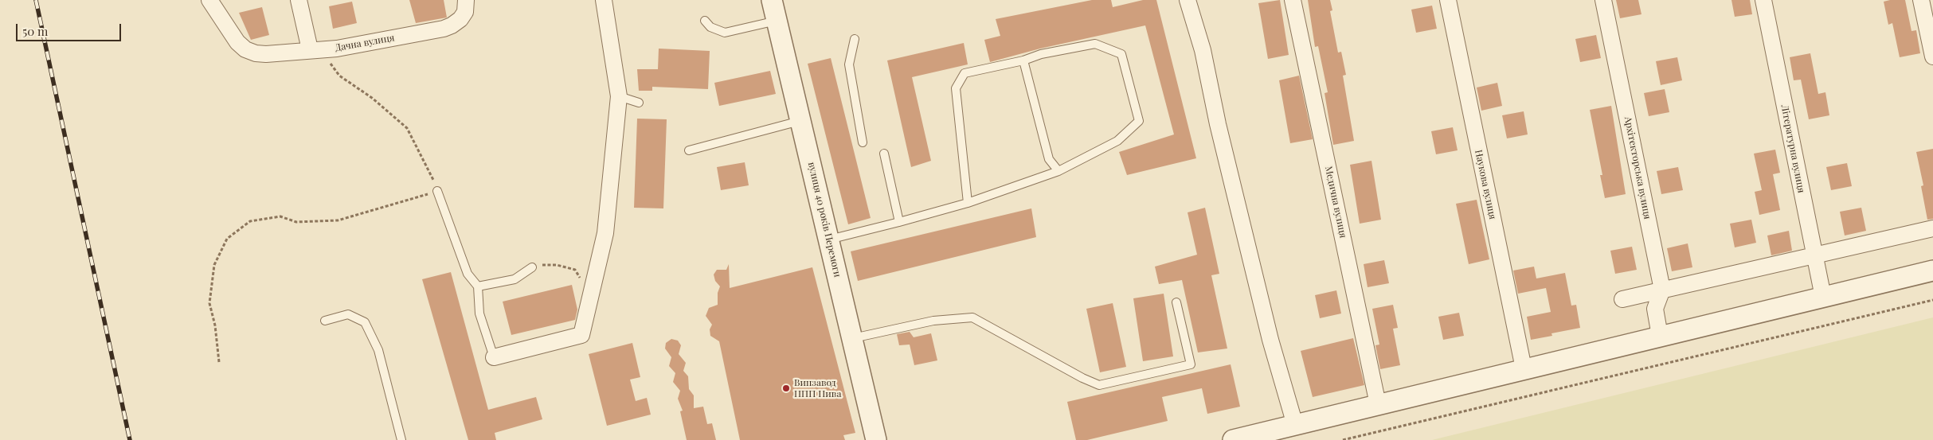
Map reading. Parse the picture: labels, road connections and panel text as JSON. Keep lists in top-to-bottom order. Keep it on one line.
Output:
{"streets":{"street":["Дачна вулиця","Літературна вулиця","Архітекторська вулиця","Наукова вулиця","Медична вулиця","вулиця 40 років Перемоги"]},"places":["Винзавод НПП Нива"],"scale_bar":"50 m"}
